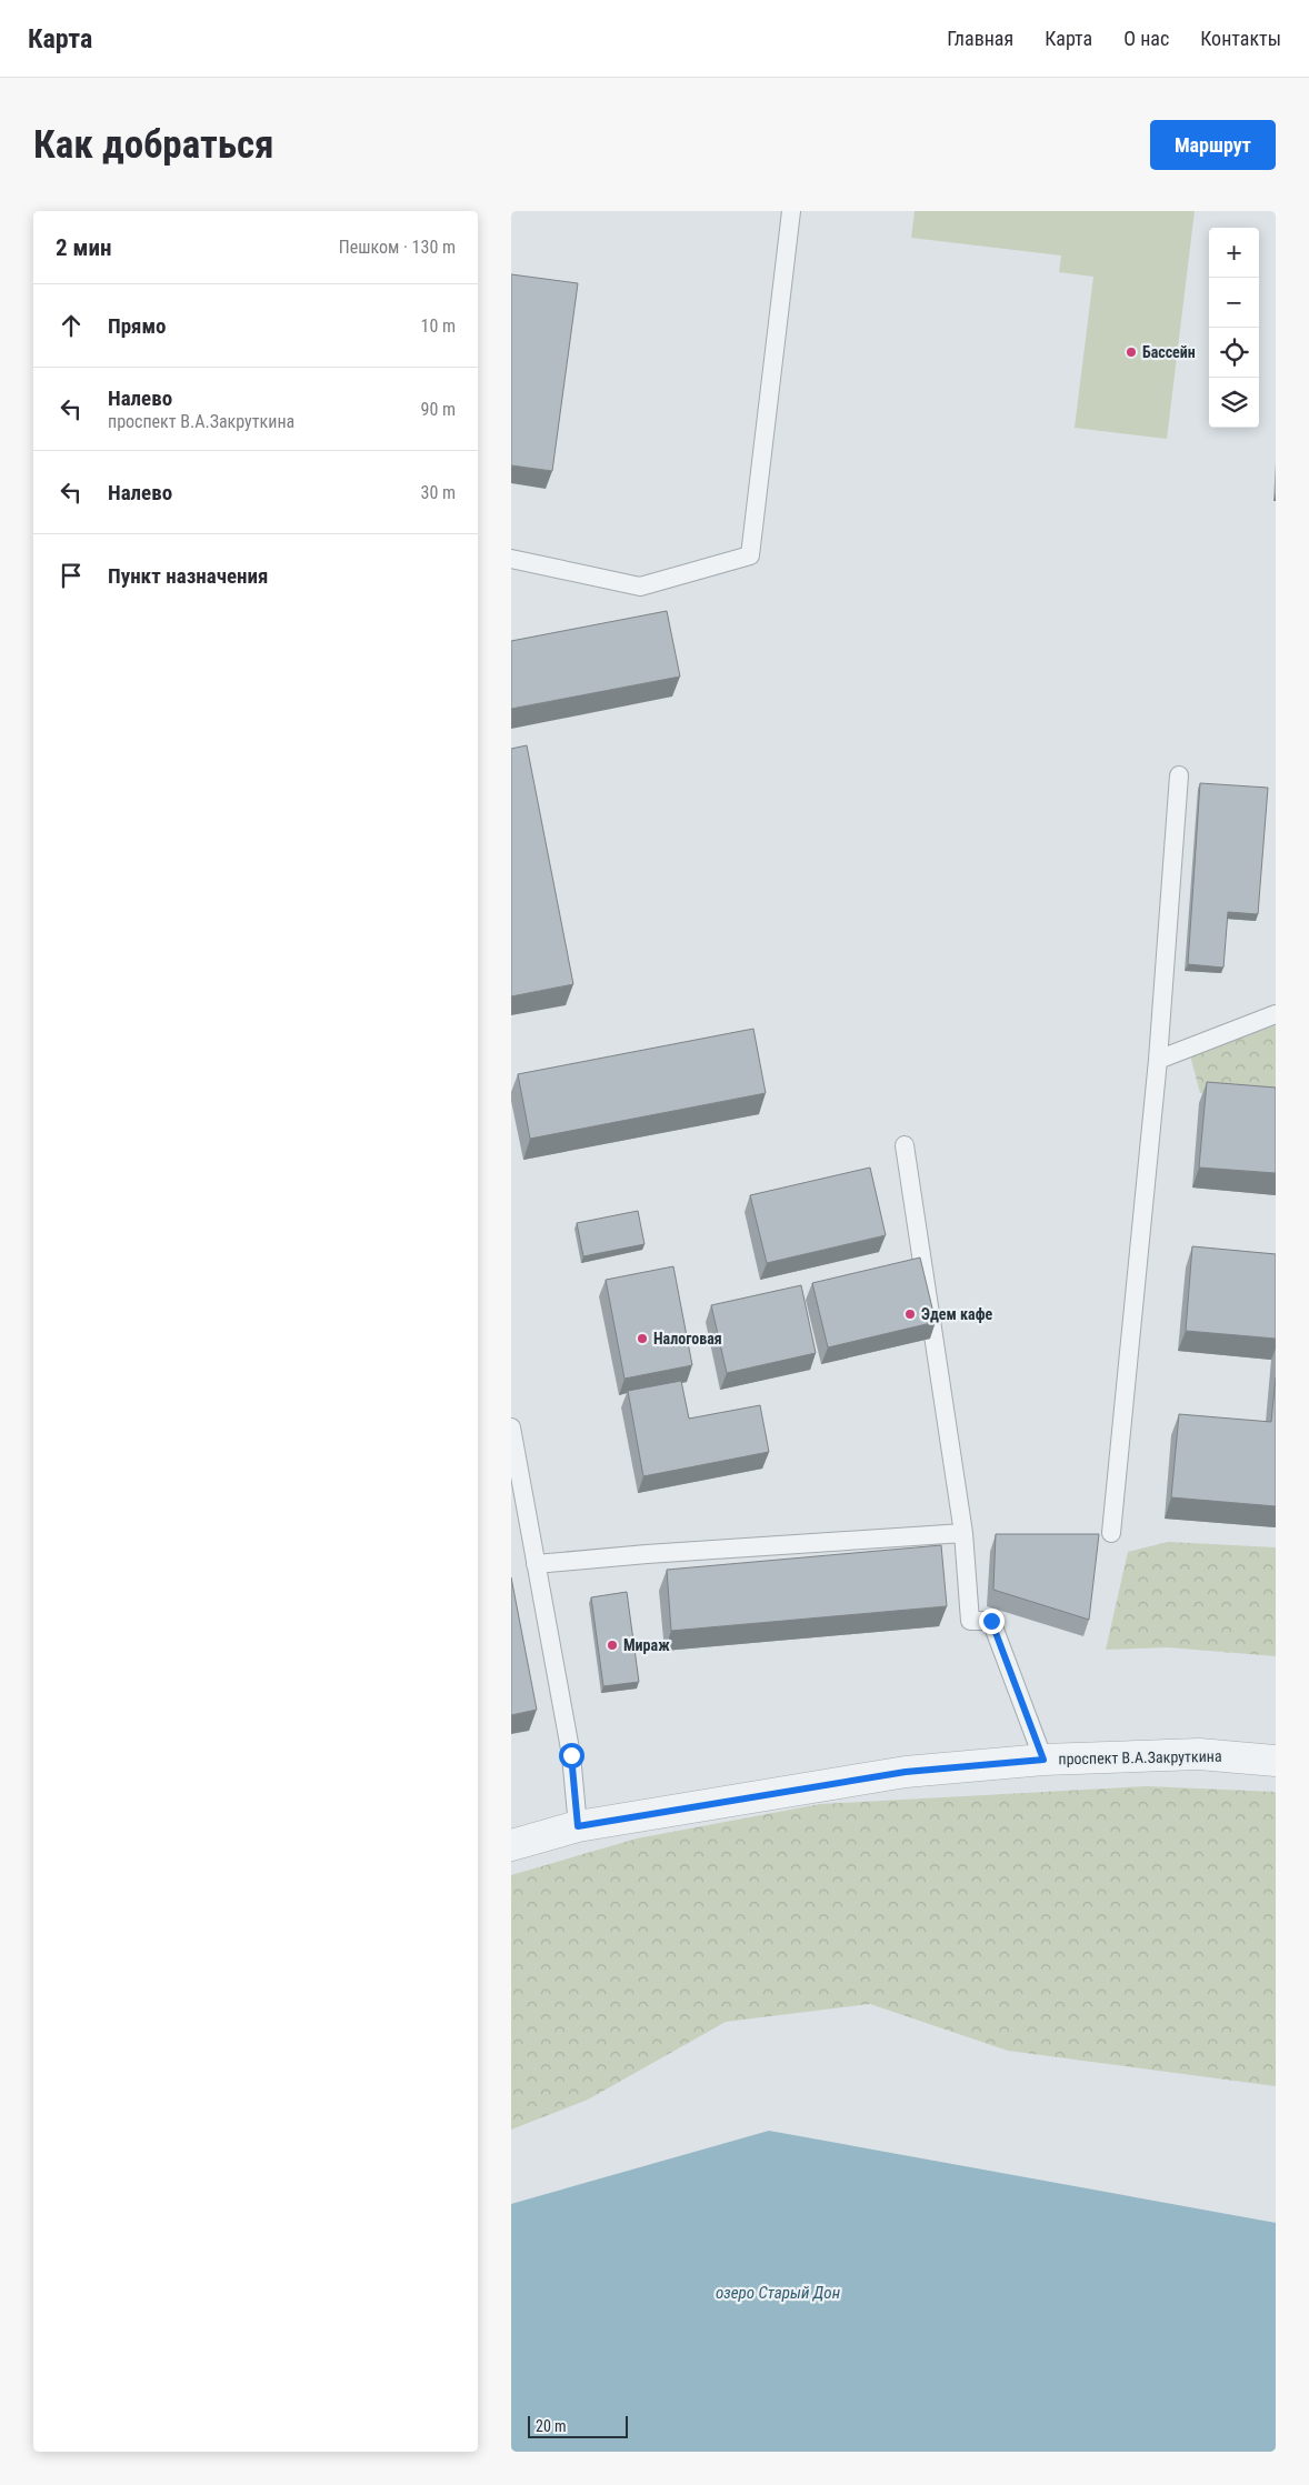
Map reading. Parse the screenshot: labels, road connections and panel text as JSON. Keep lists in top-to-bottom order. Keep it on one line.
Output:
{"streets":{"street":["проспект В.А.Закруткина"]},"water":["озеро Старый Дон"],"places":["Бассейн","Эдем кафе","Налоговая","Мираж"],"scale_bar":"20 m","page":{"header":"Карта","nav":["Главная","Карта","О нас","Контакты"],"buttons":"Маршрут","title":"Как добраться","heading":["2 мин","Пешком · 130 m"],"map_buttons":["+","−"],"list":[["Прямо","10 m"],["Налево","проспект В.А.Закруткина","90 m"],["Налево","30 m"],"Пункт назначения"],"scale":"20 m"}}
